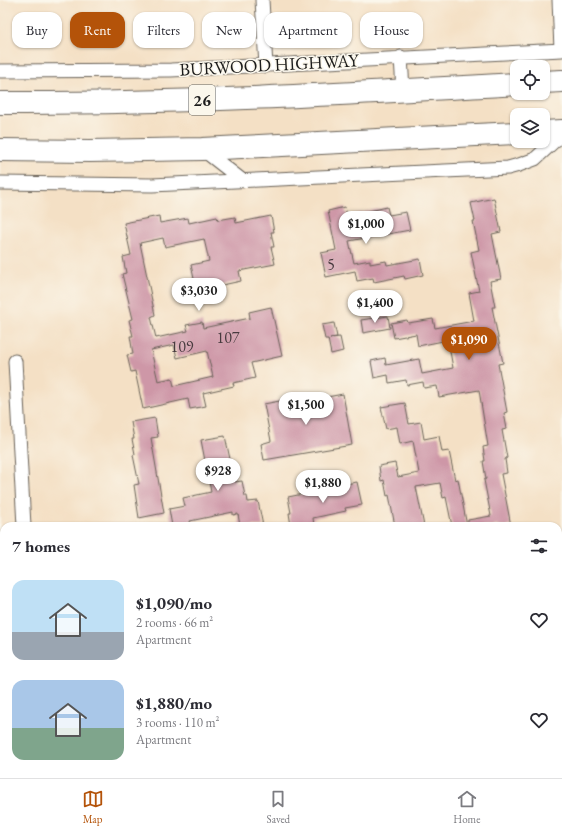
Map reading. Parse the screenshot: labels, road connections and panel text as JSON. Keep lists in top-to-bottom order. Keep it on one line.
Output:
{"streets":{"highway":["BURWOOD HIGHWAY","26"]},"house_numbers":["5","107","109"],"page":{"chip":["Buy","Rent","Filters","New","Apartment","House"],"price":["$1,000","$3,030","$1,400","$1,090","$1,500","$928","$1,880"],"heading":"7 homes","list":[{"name":"$1,090/mo","note":"2 rooms · 66 m² · Apartment"},{"name":"$1,880/mo","note":"3 rooms · 110 m² · Apartment"}],"tabs":["Map","Saved","Home"]}}
